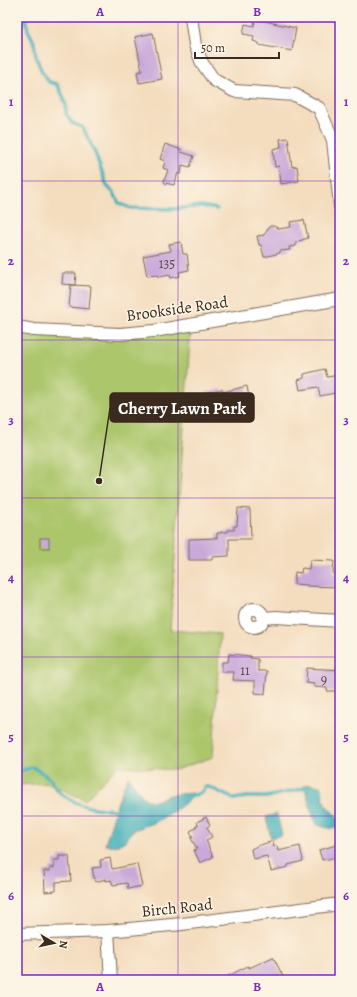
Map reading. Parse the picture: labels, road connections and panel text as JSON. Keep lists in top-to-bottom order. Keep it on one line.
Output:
{"streets":{"street":["Brookside Road","Birch Road"]},"places":["Cherry Lawn Park"],"house_numbers":["135","11","9"],"scale_bar":"50 m","north":"right","grid":{"columns":["A","B"],"rows":["1","2","3","4","5","6"]}}
